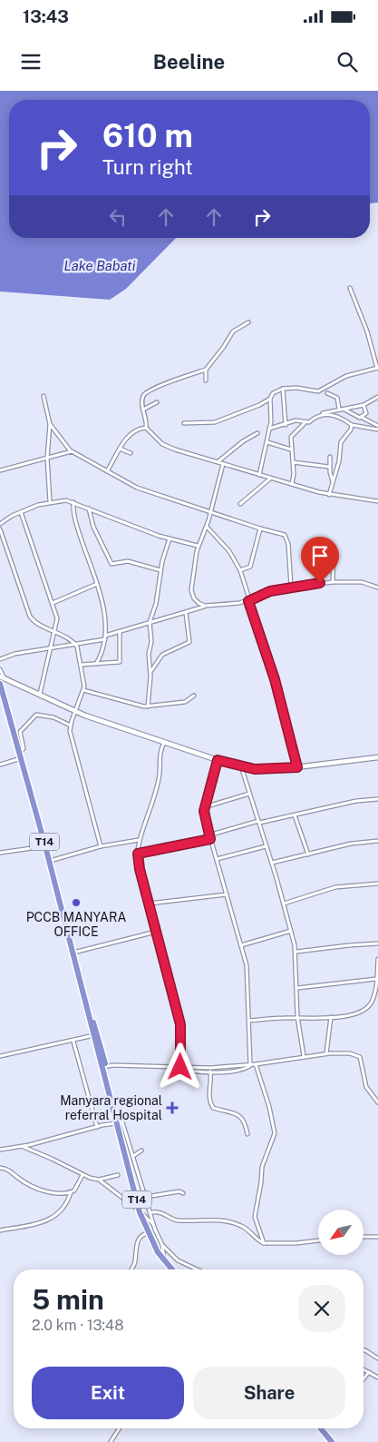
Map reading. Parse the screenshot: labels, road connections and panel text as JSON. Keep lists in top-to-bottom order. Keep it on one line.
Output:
{"streets":{"highway":["T14"]},"water":["Lake Babati"],"places":{"other":["PCCB MANYARA OFFICE"],"health":["Manyara regional referral Hospital"]},"north":"bottom left","page":{"status":"13:43","header":"Beeline","turn":["610 m","Turn right"],"heading":["5 min","2.0 km · 13:48"],"buttons":["Exit","Share"]}}
